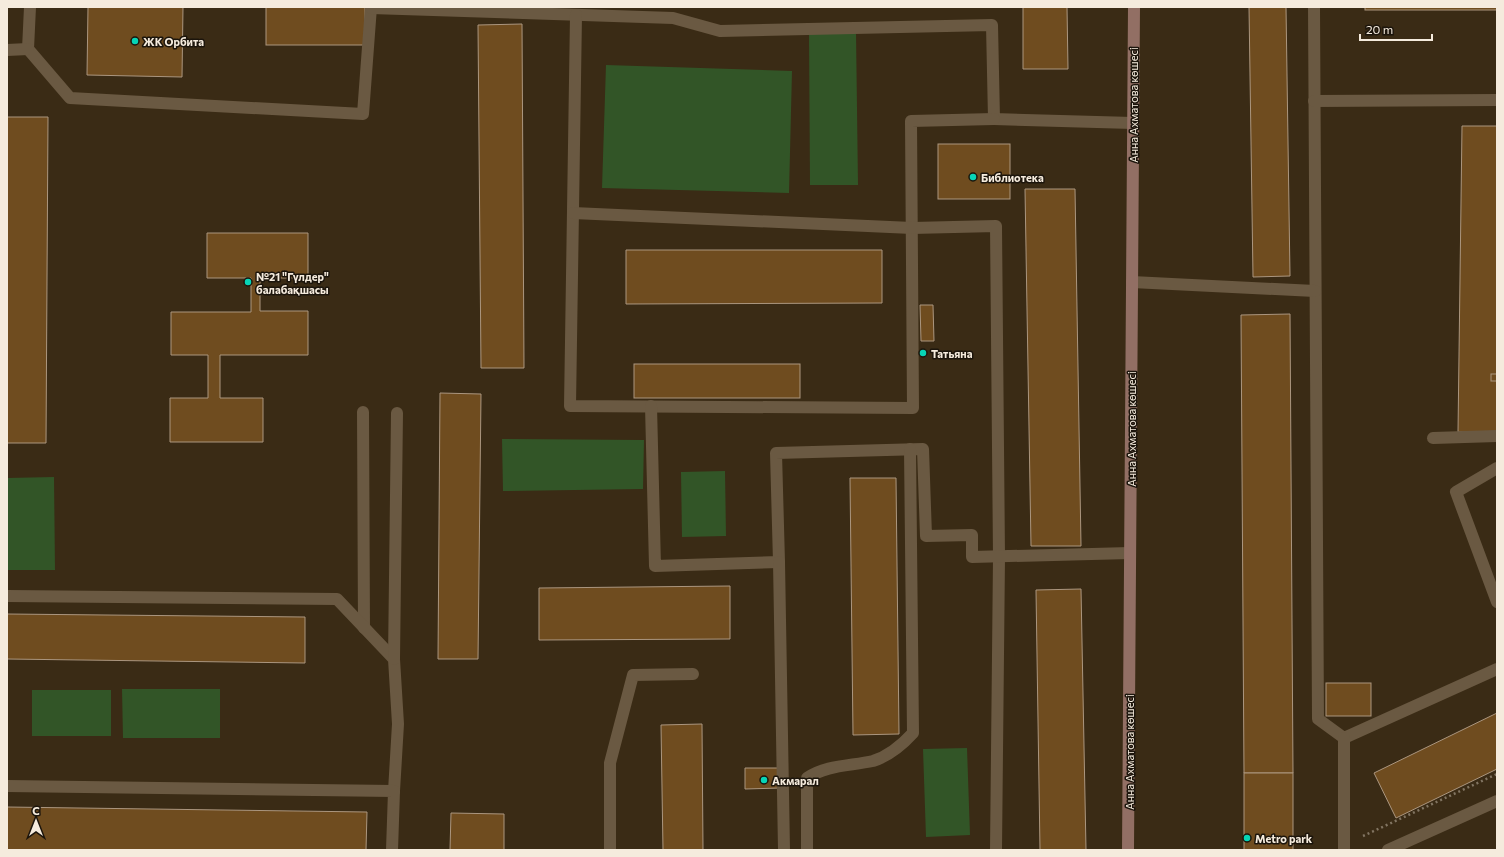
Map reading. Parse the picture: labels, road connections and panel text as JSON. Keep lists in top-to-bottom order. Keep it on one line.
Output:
{"streets":{"street":["Анна Ахматова көшесі"]},"places":["ЖК Орбита","Библиотека","№21 \"Гүлдер\" балабақшасы","Татьяна","Акмарал","Metro park"],"scale_bar":"20 m","north":"top"}
